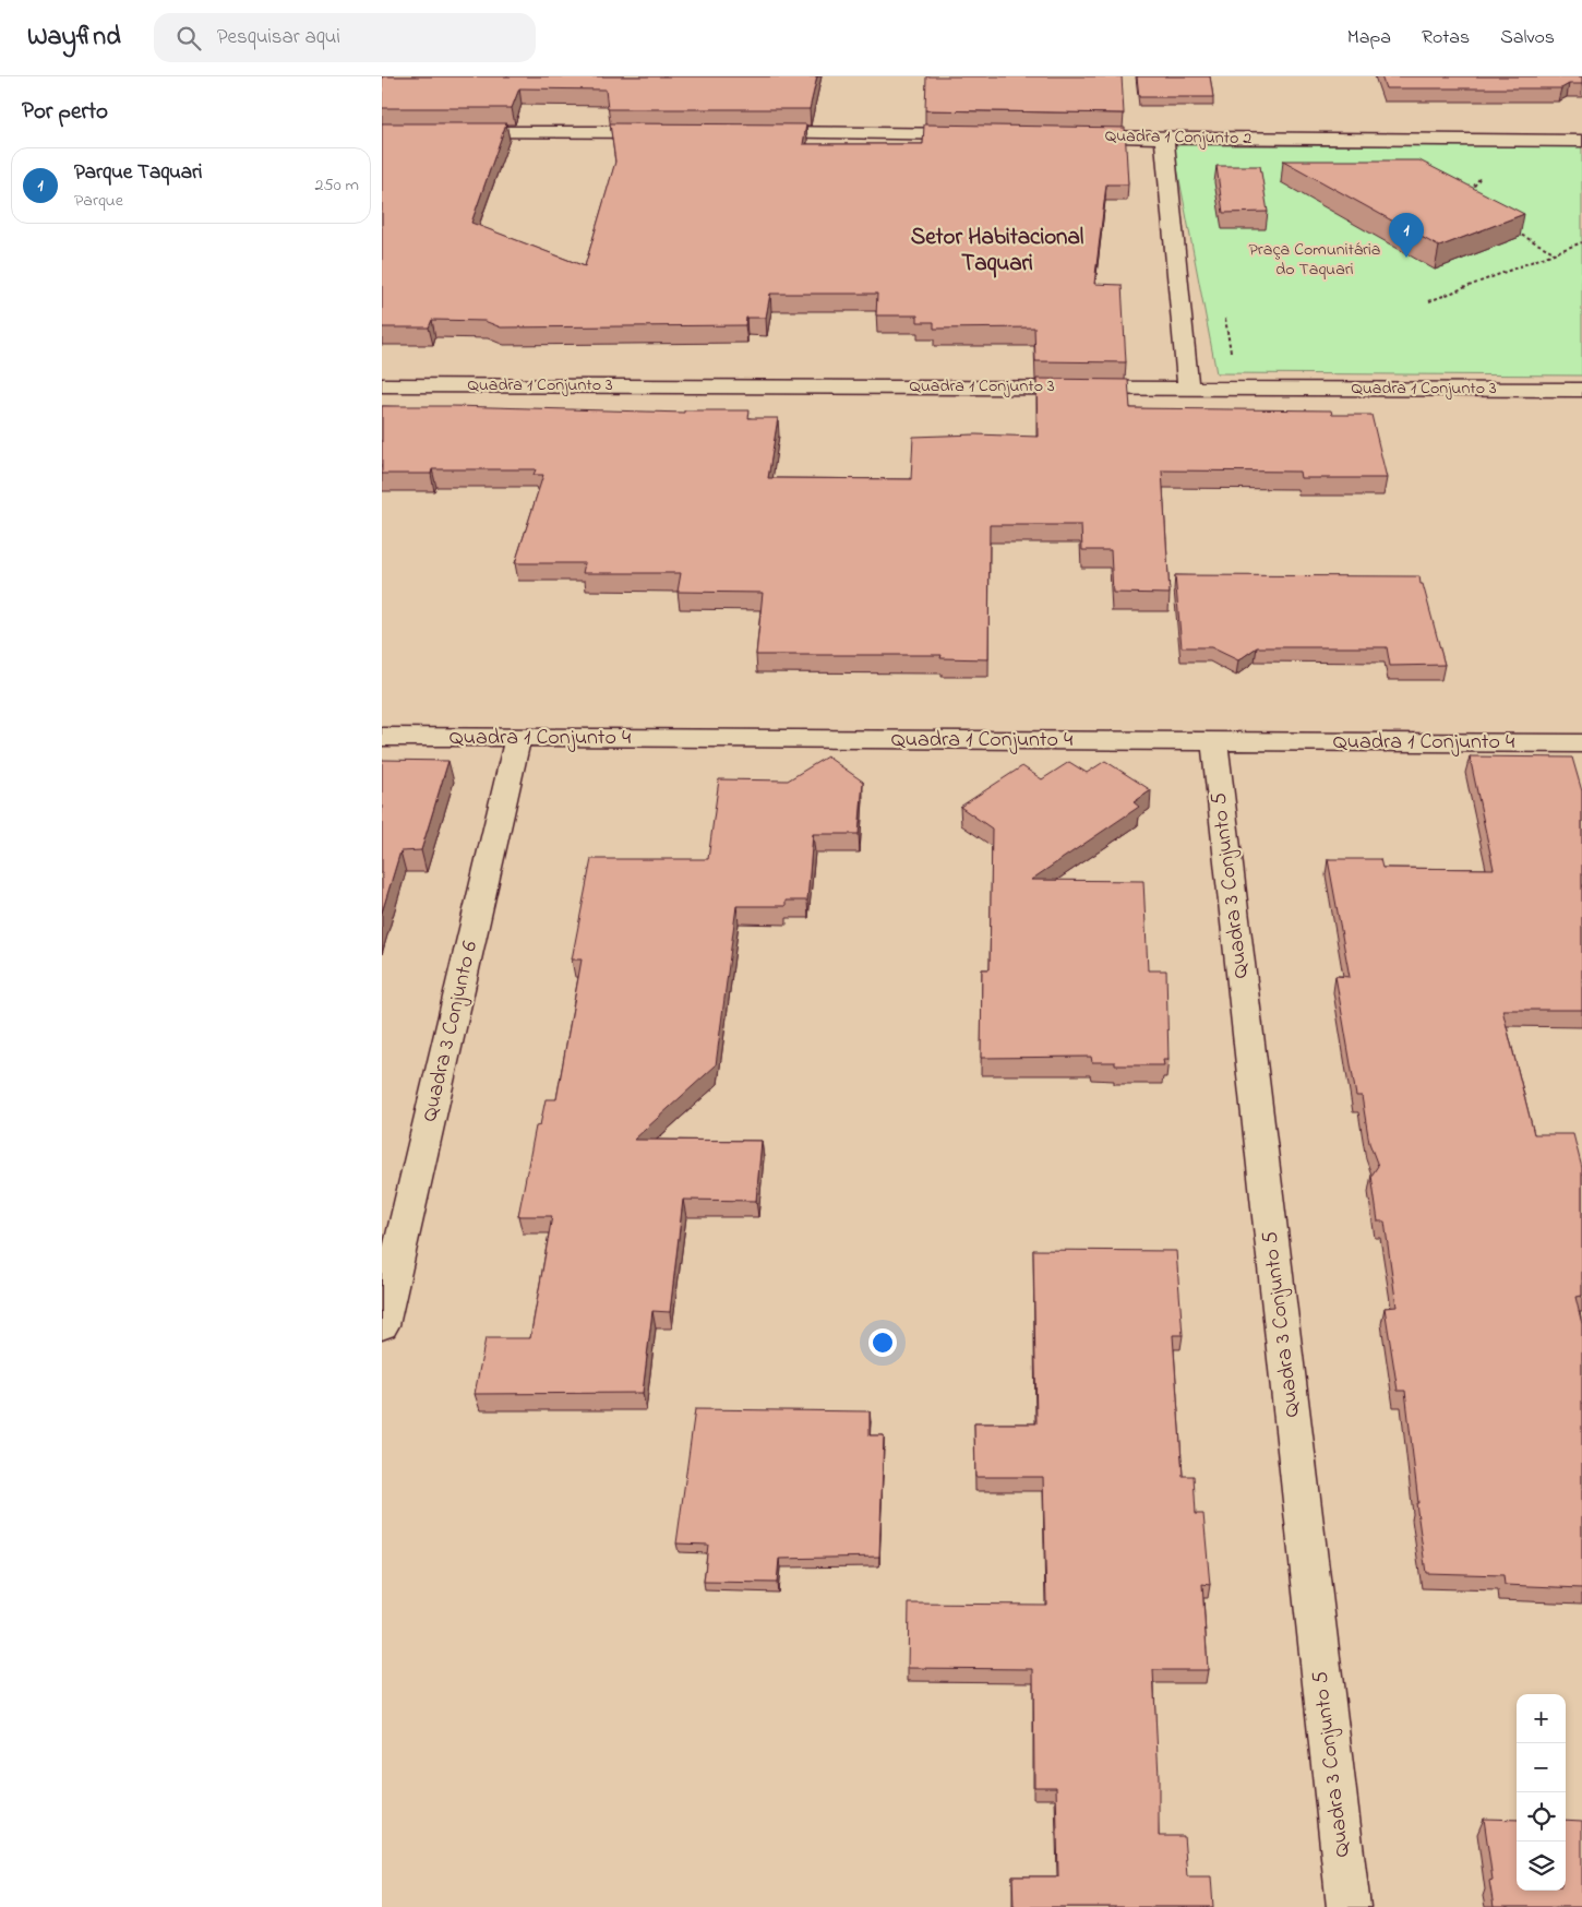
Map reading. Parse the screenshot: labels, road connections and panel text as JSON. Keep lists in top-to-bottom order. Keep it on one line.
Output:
{"streets":{"street":["Quadra 1 Conjunto 2","Quadra 1 Conjunto 3","Quadra 1 Conjunto 4","Quadra 3 Conjunto 5","Quadra 3 Conjunto 6"]},"crossings":[["Quadra 1 Conjunto 4","Quadra 3 Conjunto 5"],["Quadra 1 Conjunto 4","Quadra 3 Conjunto 6"]],"districts":["Setor Habitacional Taquari"],"parks":["Praça Comunitária do Taquari"],"page":{"header":"Wayfind","search":"Pesquisar aqui","nav":["Mapa","Rotas","Salvos"],"heading":"Por perto","list":[{"mark":"1","name":"Parque Taquari","note":"Parque","value":"250 m"}],"pins":"1","map_buttons":["+","−"]}}
